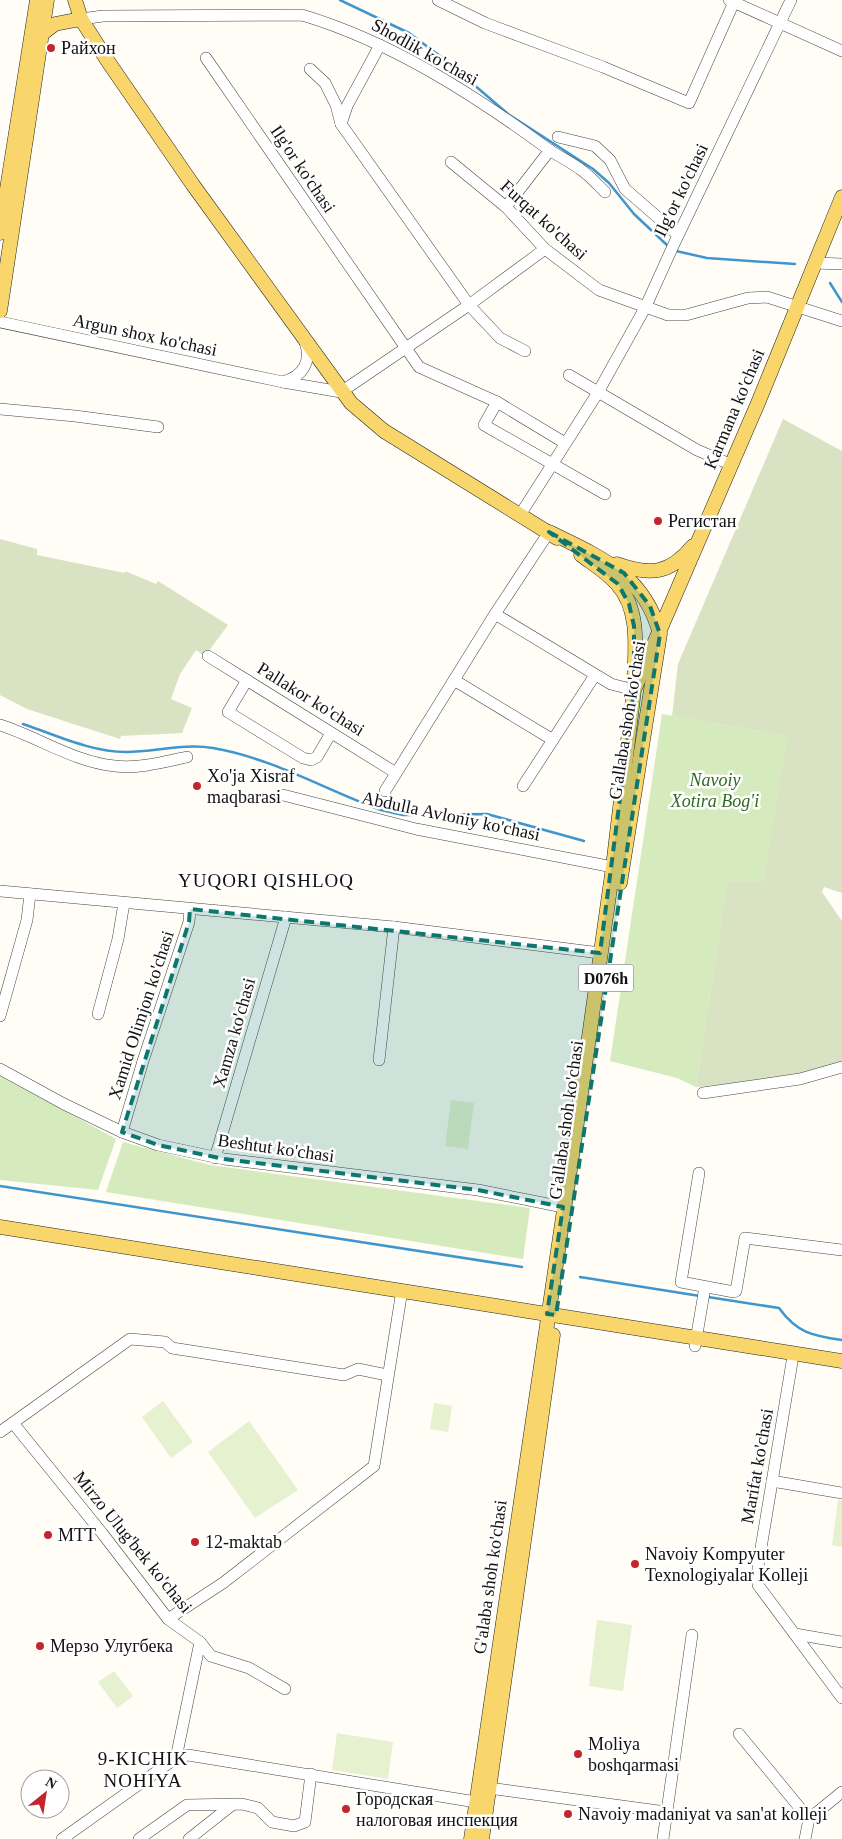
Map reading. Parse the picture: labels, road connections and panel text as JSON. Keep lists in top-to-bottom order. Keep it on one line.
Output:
{"streets":{"main road":["Karmana ko'chasi","G'allaba shoh ko'chasi","D076h","G'alaba shoh ko'chasi"],"street":["Shodlik ko'chasi","Ilg'or ko'chasi","Furqat ko'chasi","Argun shox ko'chasi","Pallakor ko'chasi","Abdulla Avloniy ko'chasi","Xamid Olimjon ko'chasi","Xamza ko'chasi","Beshtut ko'chasi","Marifat ko'chasi","Mirzo Ulug'bek ko'chasi"]},"crossings":[["Ilg'or ko'chasi","Furqat ko'chasi"],["Furqat ko'chasi","Karmana ko'chasi"],["Karmana ko'chasi","G'allaba shoh ko'chasi"],["G'allaba shoh ko'chasi","Abdulla Avloniy ko'chasi"],["G'allaba shoh ko'chasi","Beshtut ko'chasi"],["G'allaba shoh ko'chasi","G'alaba shoh ko'chasi"],["Xamid Olimjon ko'chasi","Beshtut ko'chasi"],["Xamza ko'chasi","Beshtut ko'chasi"]],"districts":["YUQORI QISHLOQ","9-KICHIK NOHIYA"],"parks":["Navoiy Xotira Bog'i"],"places":["Райхон","Регистан","Xo'ja Xisraf maqbarasi","MTT","12-maktab","Navoiy Kompyuter Texnologiyalar Kolleji","Мерзо Улугбека","Moliya boshqarmasi","Городская налоговая инспекция","Navoiy madaniyat va san'at kolleji"],"north":"top right"}
